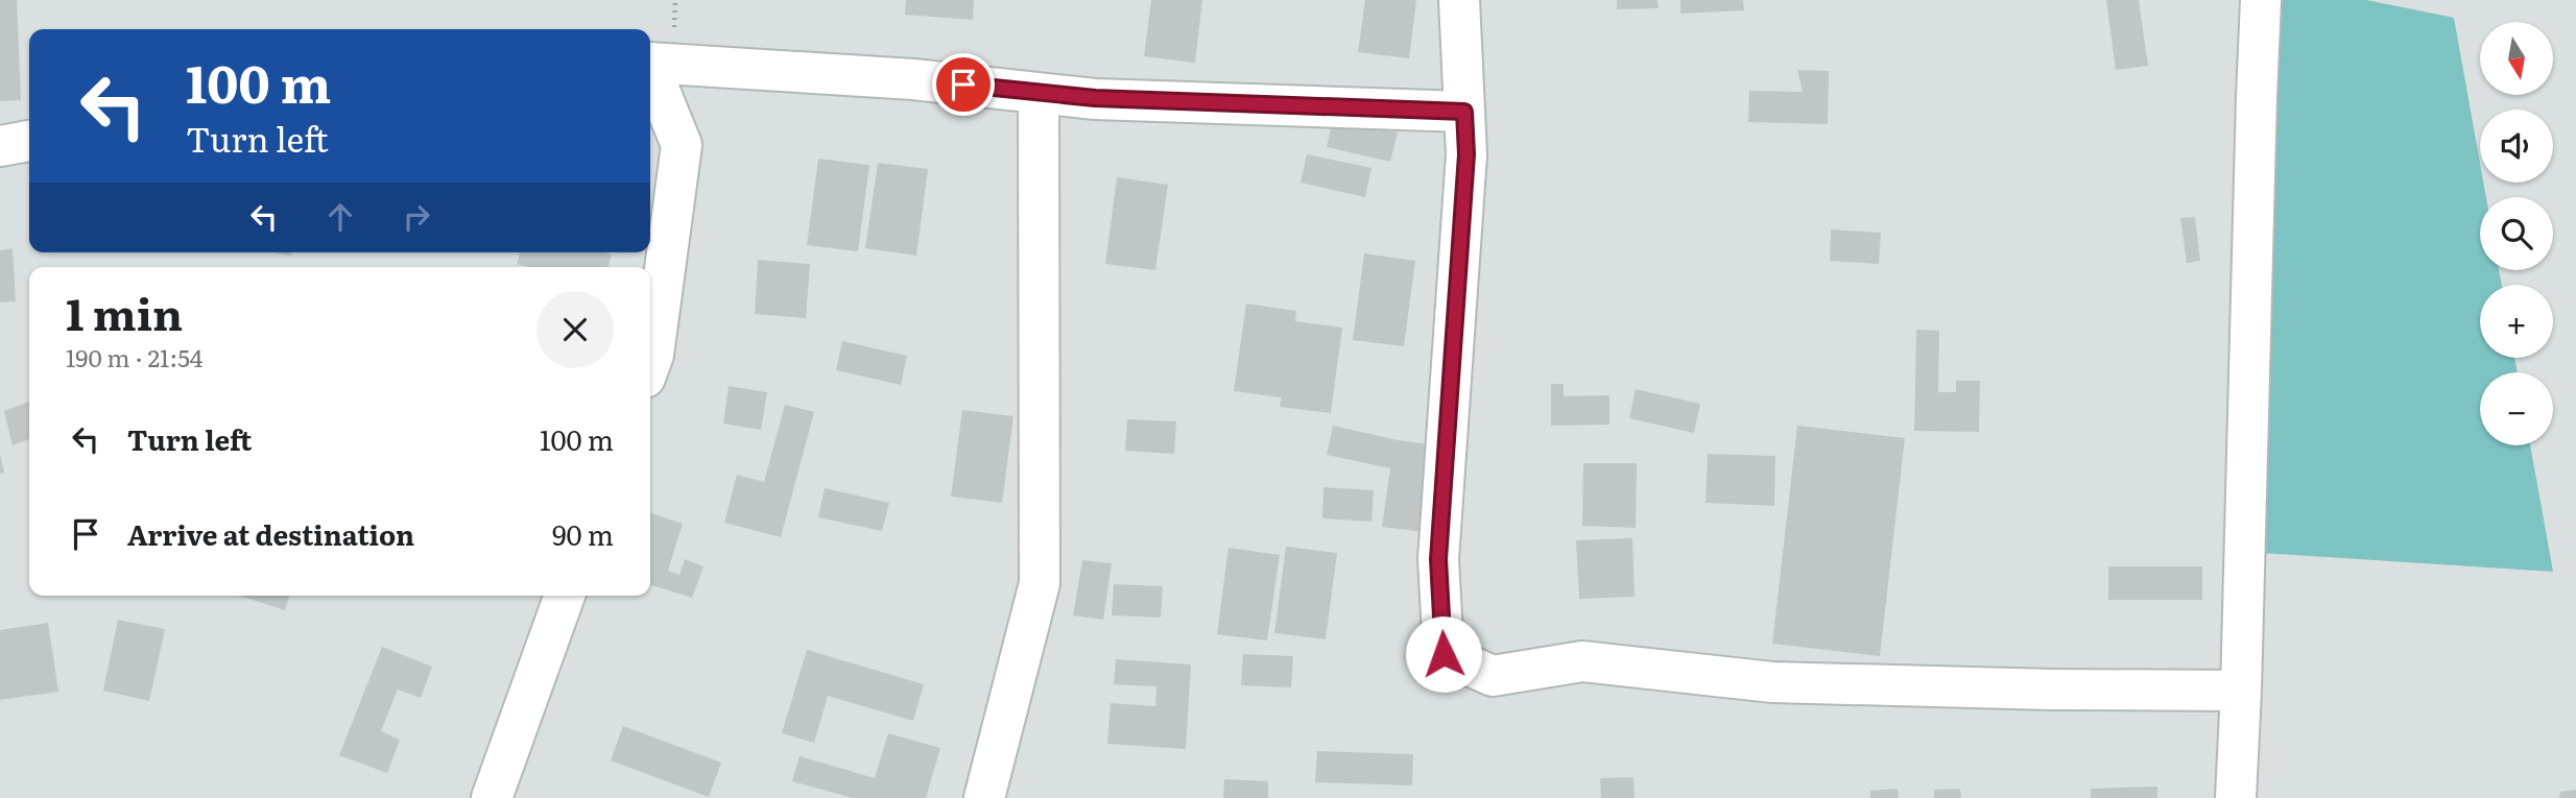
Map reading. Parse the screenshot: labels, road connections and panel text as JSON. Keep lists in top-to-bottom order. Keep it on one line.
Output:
{"north":"bottom","page":{"map_buttons":["+","−"],"turn":["100 m","Turn left"],"heading":["1 min","190 m · 21:54"],"list":[{"name":"Turn left","value":"100 m"},{"name":"Arrive at destination","value":"90 m"}]}}
